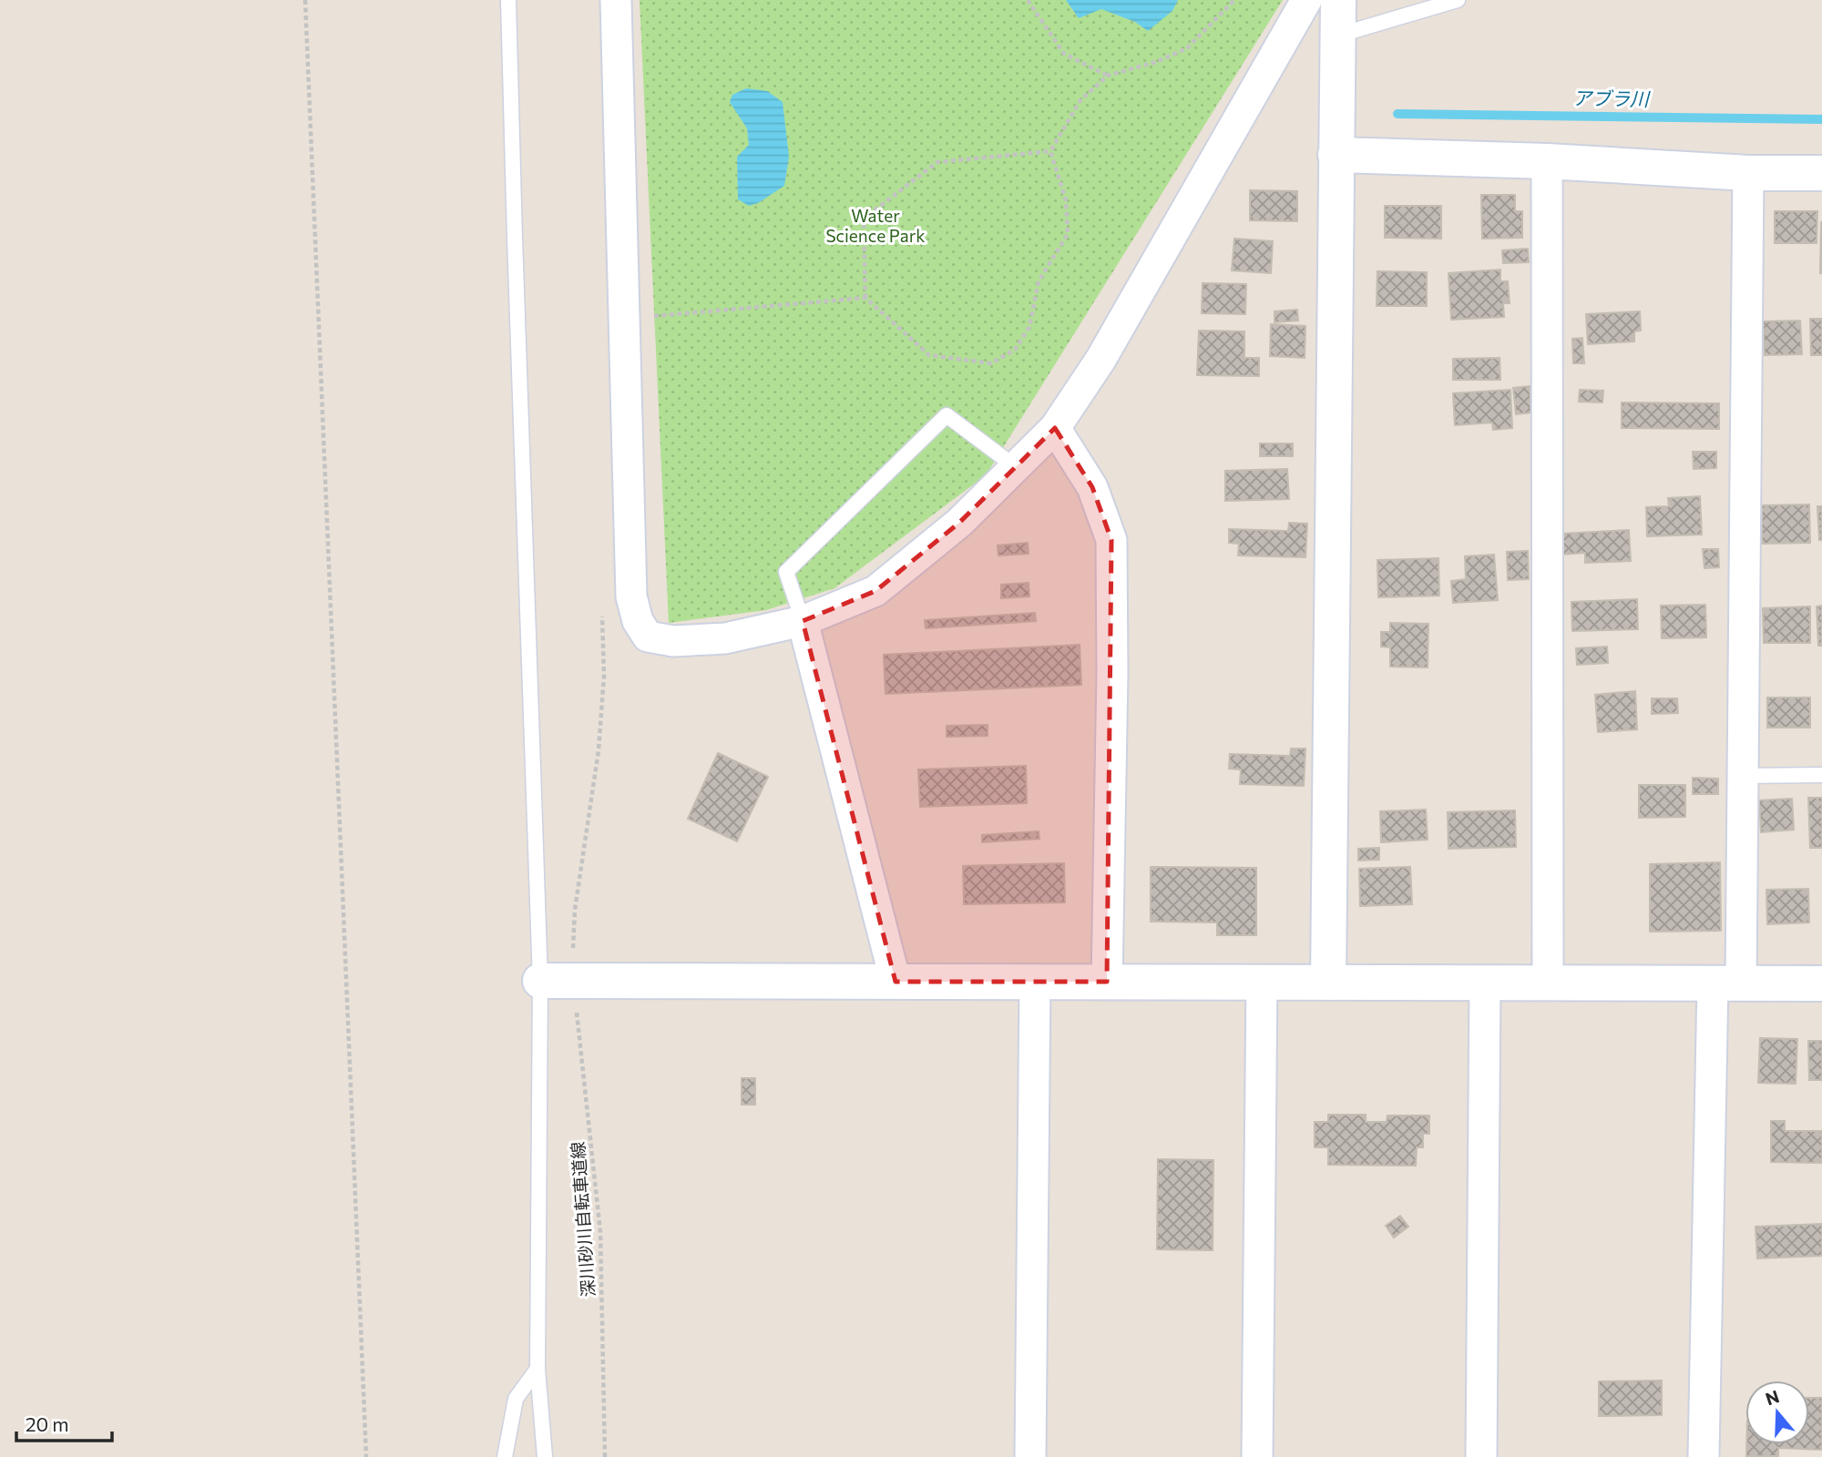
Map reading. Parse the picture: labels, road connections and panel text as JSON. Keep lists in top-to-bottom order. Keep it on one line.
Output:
{"streets":{"path":["深川砂川自転車道線"]},"water":["アブラ川"],"parks":["Water Science Park"],"scale_bar":"20 m","north":"top"}
